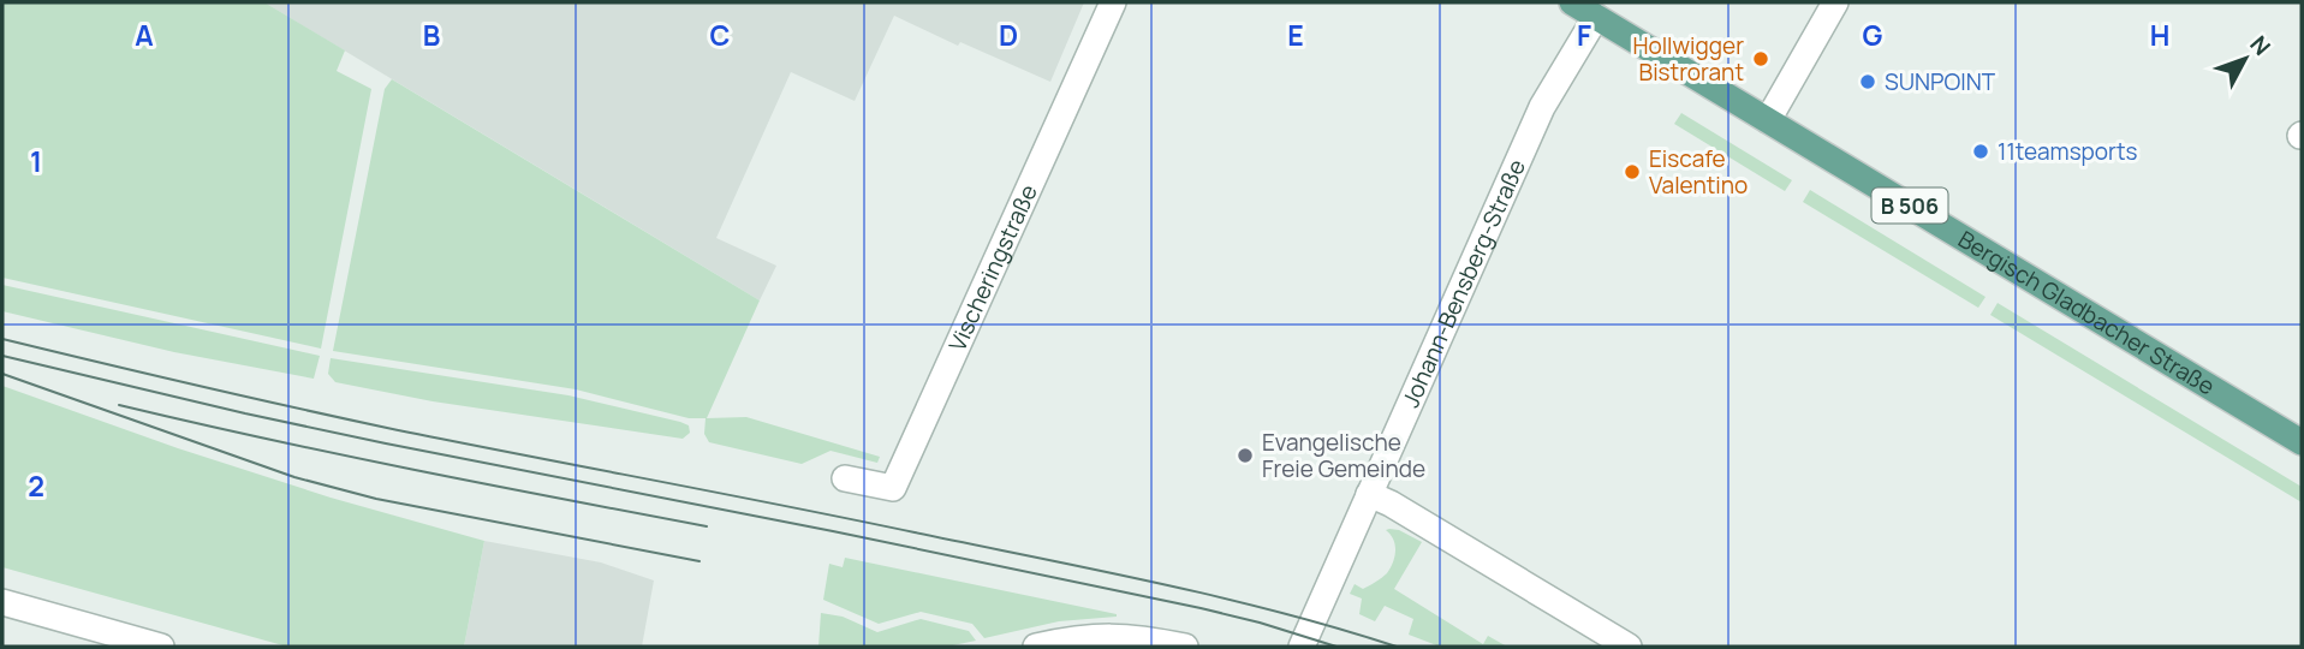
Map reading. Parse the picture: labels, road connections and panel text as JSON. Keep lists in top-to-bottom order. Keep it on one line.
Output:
{"streets":{"main road":["B 506","Bergisch Gladbacher Straße"],"street":["Vischeringstraße","Johann-Bensberg-Straße"]},"crossings":[["Johann-Bensberg-Straße","Bergisch Gladbacher Straße"]],"places":["Hollwigger Bistrorant","SUNPOINT","11teamsports","Eiscafe Valentino","Evangelische Freie Gemeinde"],"north":"top right","grid":{"columns":["A","B","C","D","E","F","G","H"],"rows":["1","2"]}}
